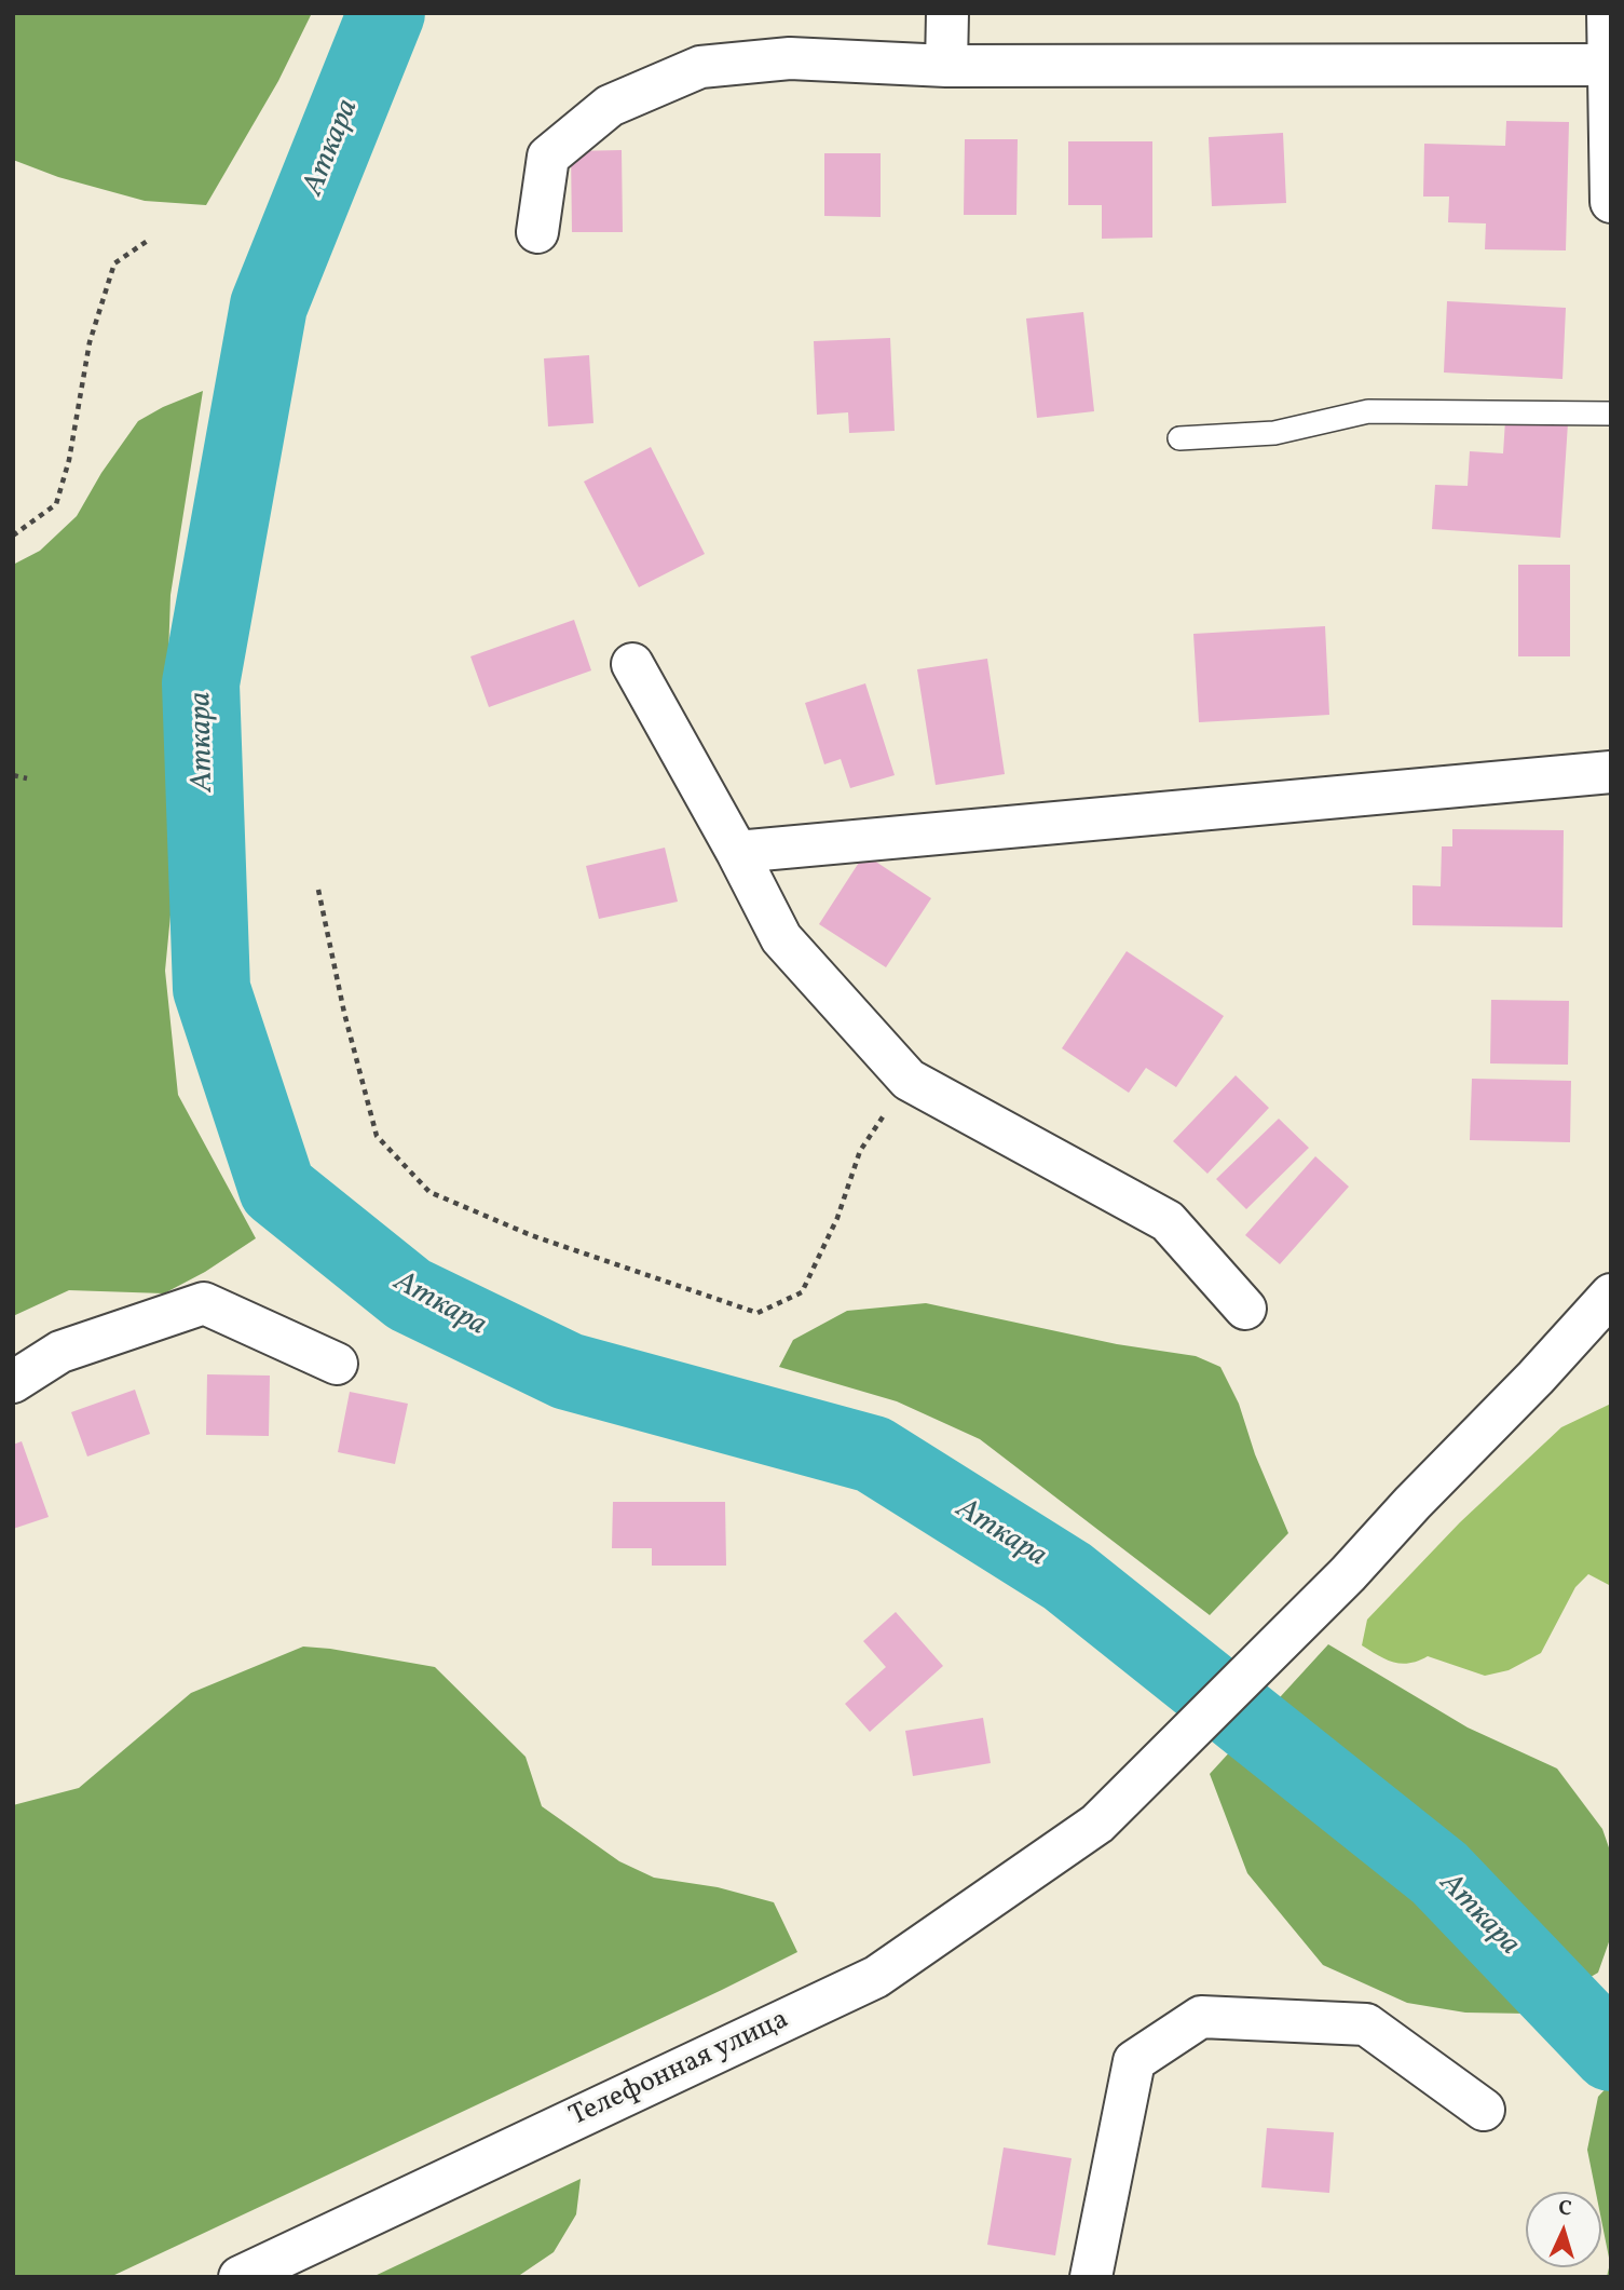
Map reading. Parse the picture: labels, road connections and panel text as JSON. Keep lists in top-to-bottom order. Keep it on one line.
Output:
{"streets":{"street":["Телефонная улица"]},"water":["Аткара"],"north":"top"}
